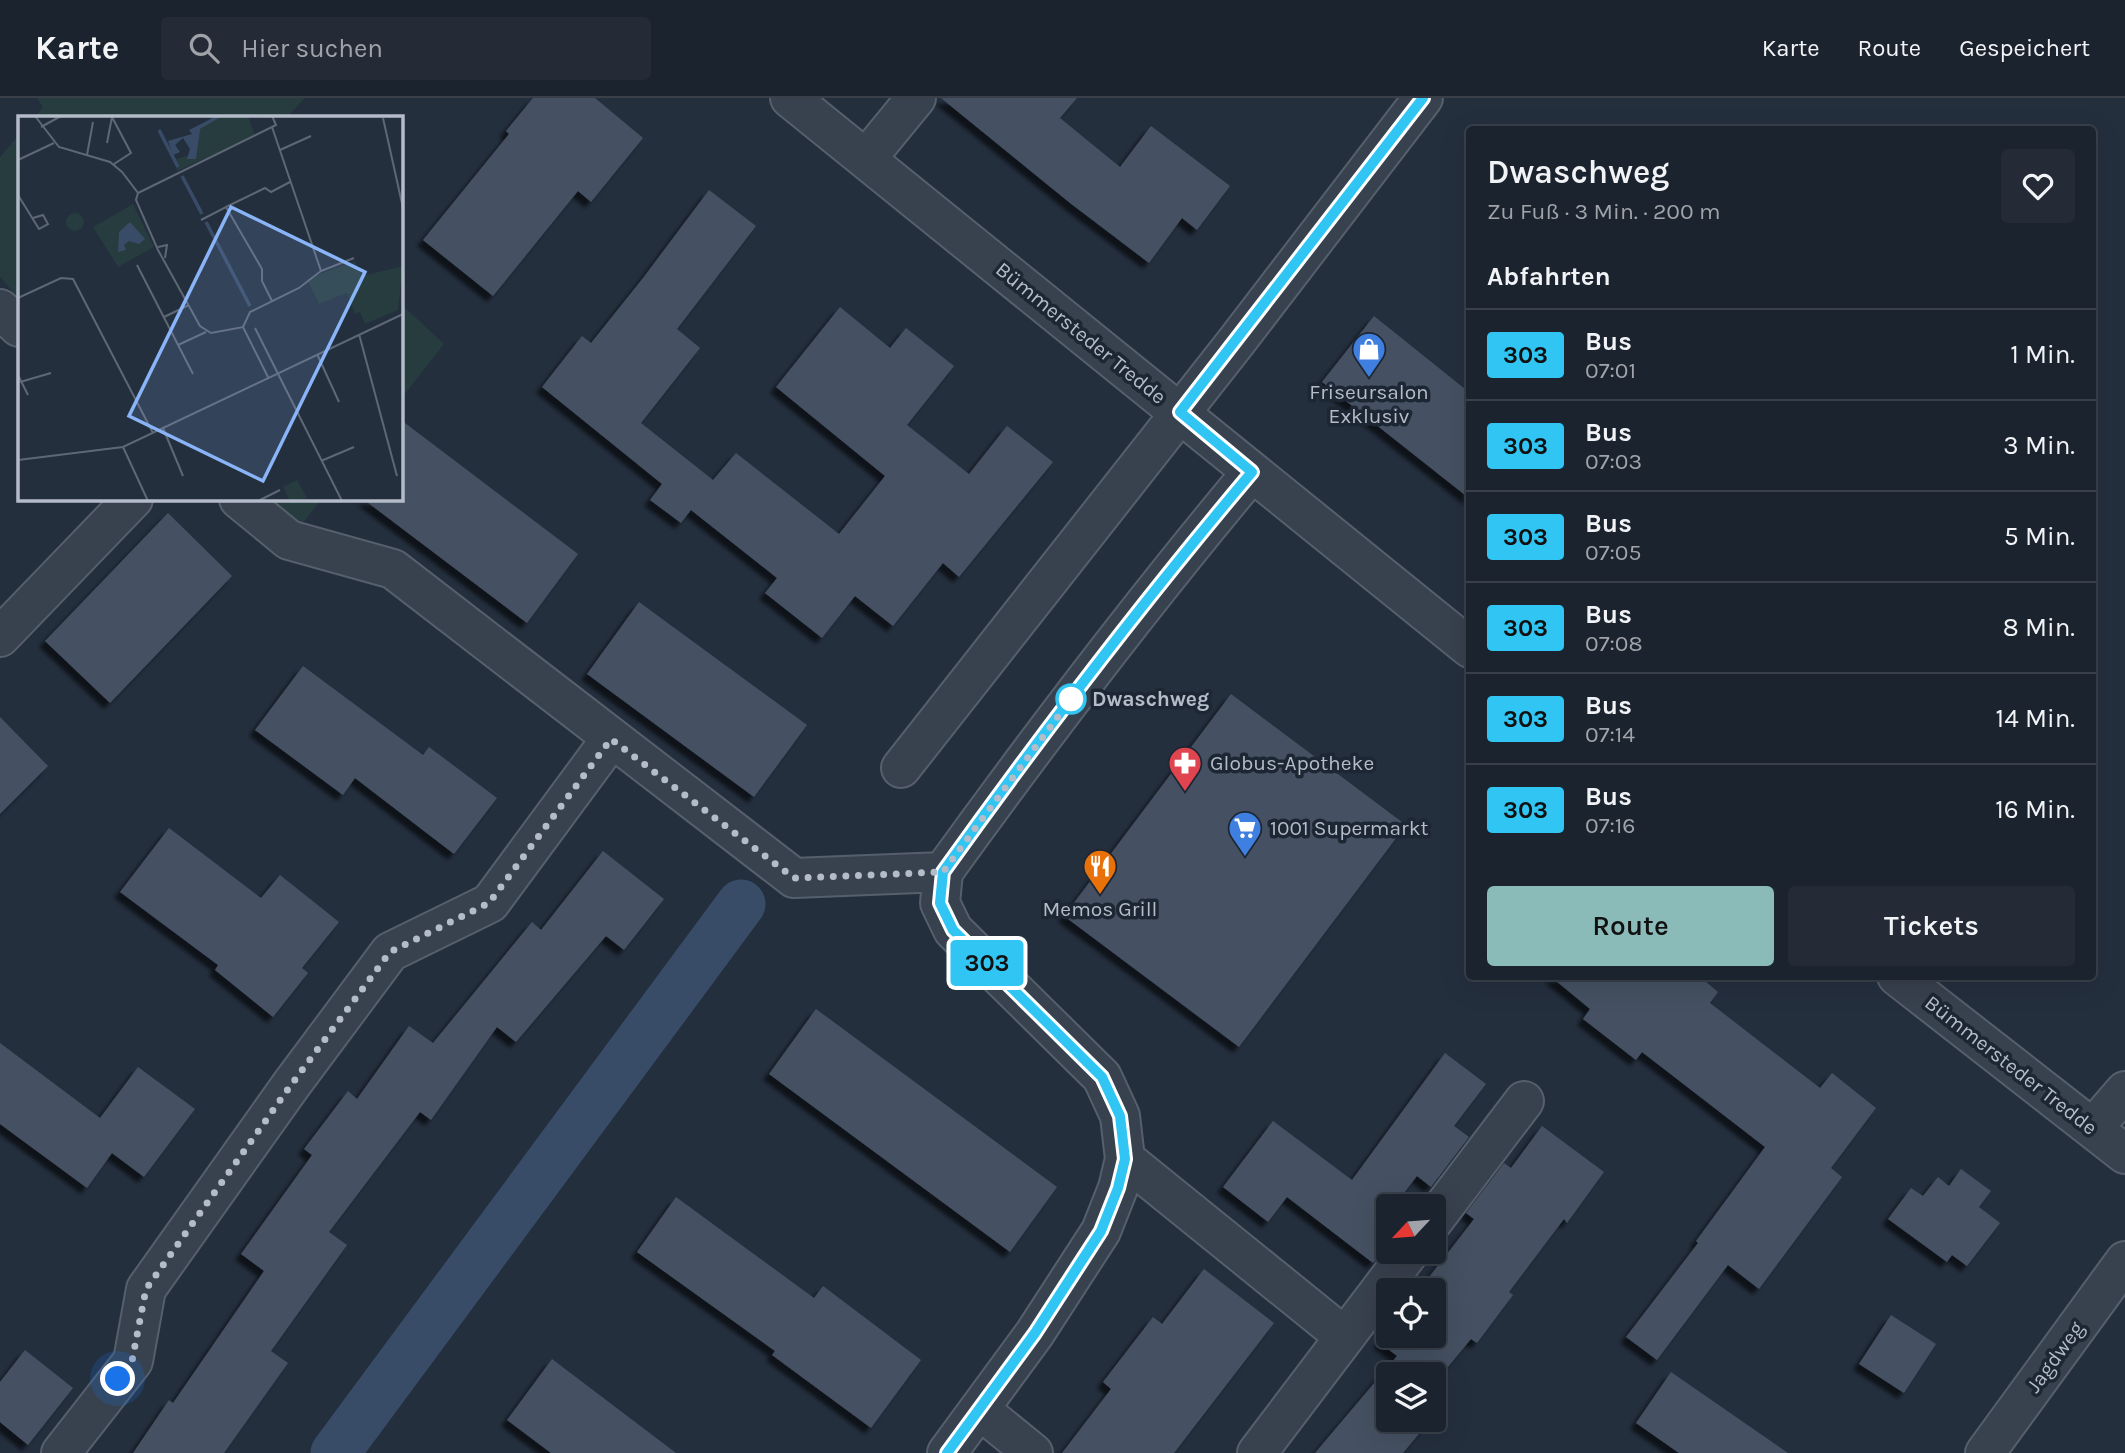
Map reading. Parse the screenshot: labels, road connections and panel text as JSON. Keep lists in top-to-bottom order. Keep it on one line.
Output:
{"streets":{"street":["Bümmersteder Tredde","Jagdweg"]},"places":{"shop":["Friseursalon Exklusiv"],"other":["Dwaschweg"],"pharmacy":["Globus-Apotheke"],"supermarket":["1001 Supermarkt"],"restaurant":["Memos Grill"]},"lines":["bus line 303"],"north":"bottom left","page":{"header":"Karte","search":"Hier suchen","nav":["Karte","Route","Gespeichert"],"on_map":"303","heading":[["Dwaschweg","Zu Fuß · 3 Min. · 200 m"],"Abfahrten"],"list":[{"mark":"303","name":"Bus","note":"07:01","value":"1 Min."},{"mark":"303","name":"Bus","note":"07:03","value":"3 Min."},{"mark":"303","name":"Bus","note":"07:05","value":"5 Min."},{"mark":"303","name":"Bus","note":"07:08","value":"8 Min."},{"mark":"303","name":"Bus","note":"07:14","value":"14 Min."},{"mark":"303","name":"Bus","note":"07:16","value":"16 Min."}],"buttons":["Route","Tickets"]}}
